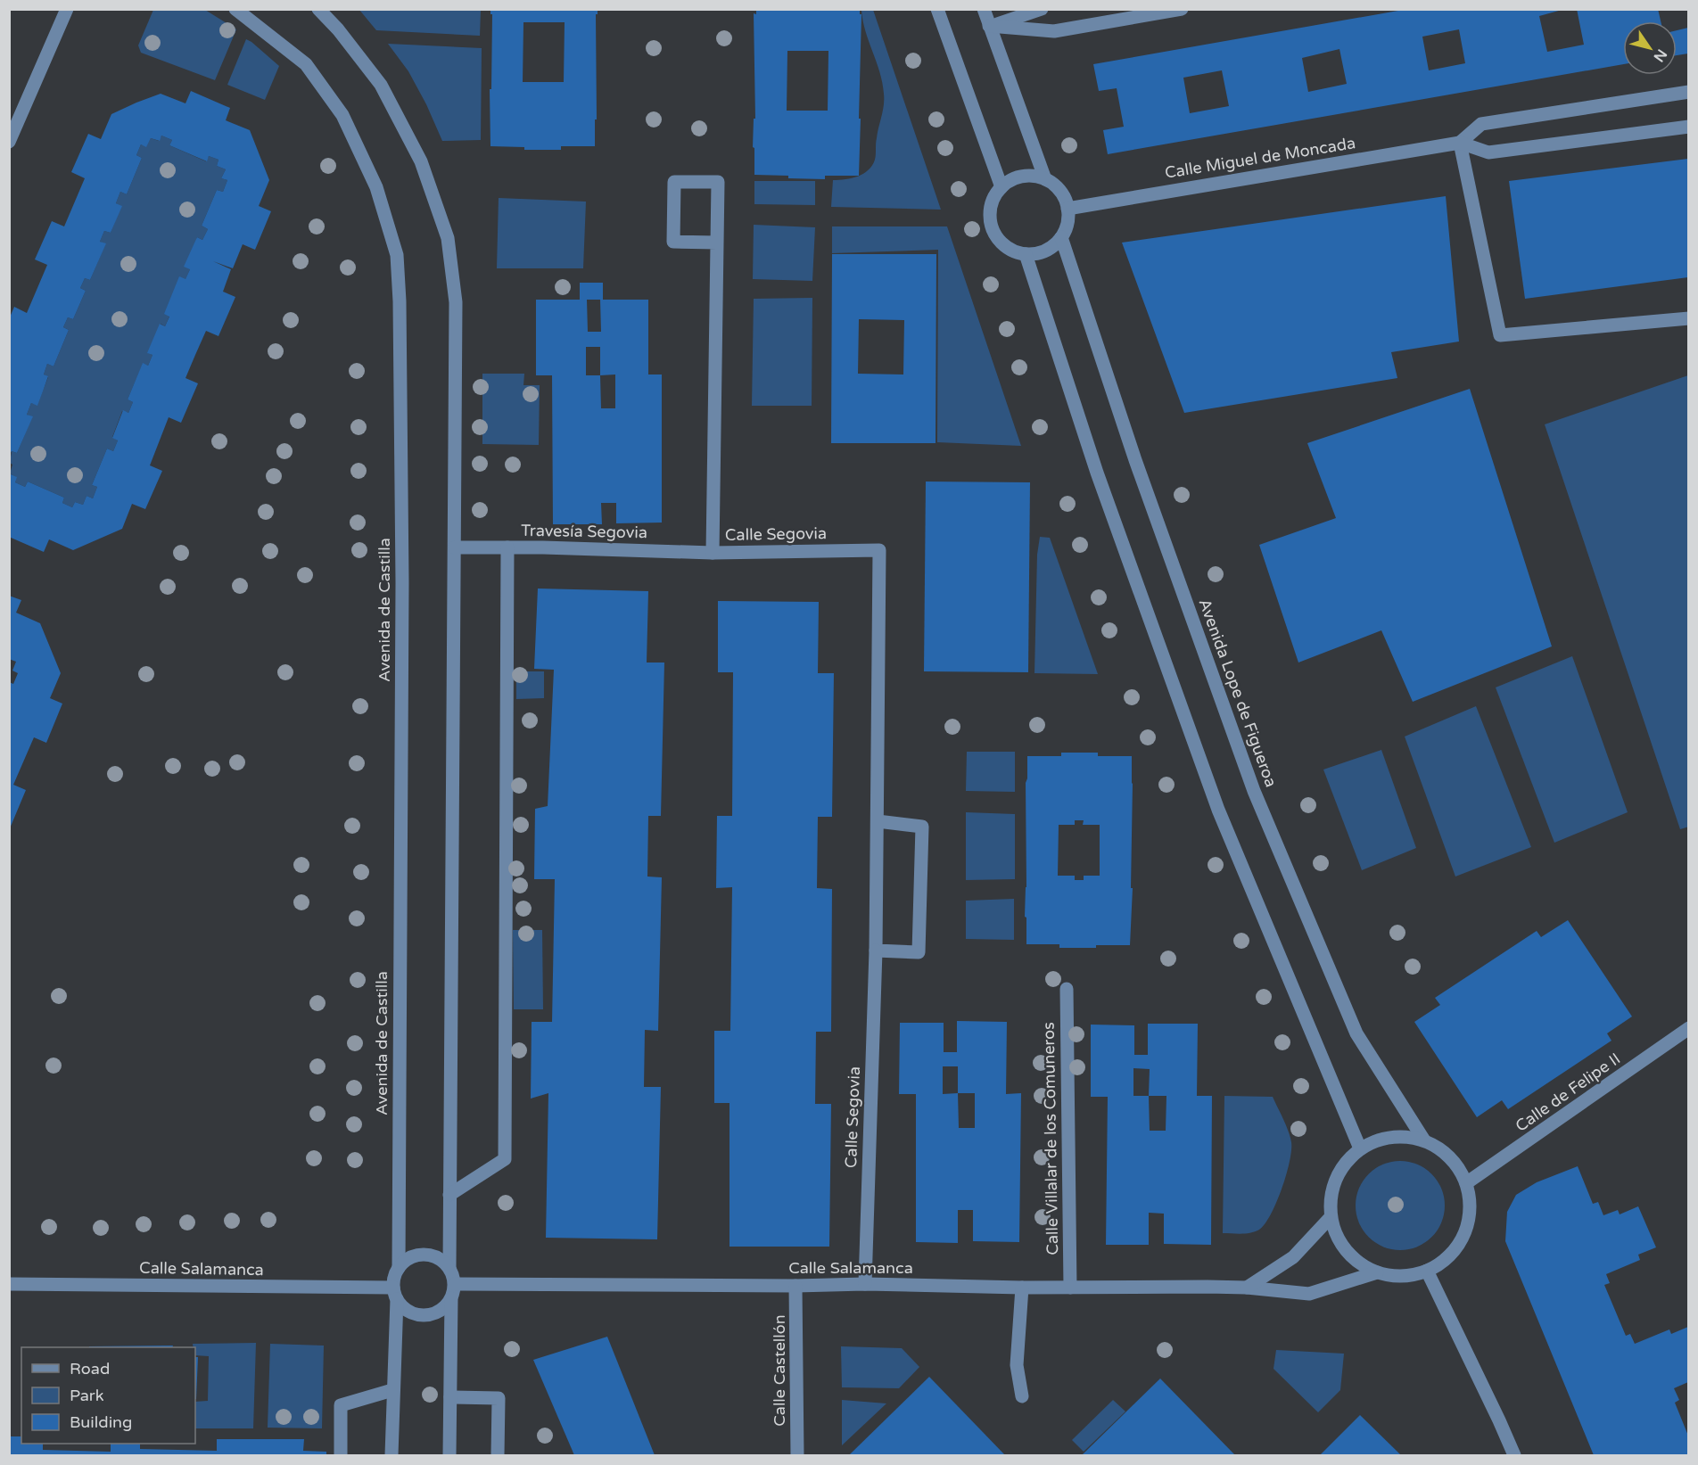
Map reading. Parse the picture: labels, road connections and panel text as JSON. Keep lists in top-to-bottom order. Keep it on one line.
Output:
{"streets":{"street":["Calle Miguel de Moncada","Travesía Segovia","Calle Segovia","Avenida de Castilla","Avenida Lope de Figueroa","Calle de Felipe II","Calle Villalar de los Comuneros","Calle Salamanca","Calle Castellón"]},"crossings":[["Calle Miguel de Moncada","Avenida Lope de Figueroa"],["Travesía Segovia","Calle Segovia"],["Calle Segovia","Calle Salamanca"],["Avenida de Castilla","Calle Salamanca"],["Avenida Lope de Figueroa","Calle de Felipe II"],["Avenida Lope de Figueroa","Calle Salamanca"],["Calle de Felipe II","Calle Salamanca"],["Calle Villalar de los Comuneros","Calle Salamanca"],["Calle Salamanca","Calle Castellón"]],"legend":["Road","Park","Building"],"north":"bottom right"}
